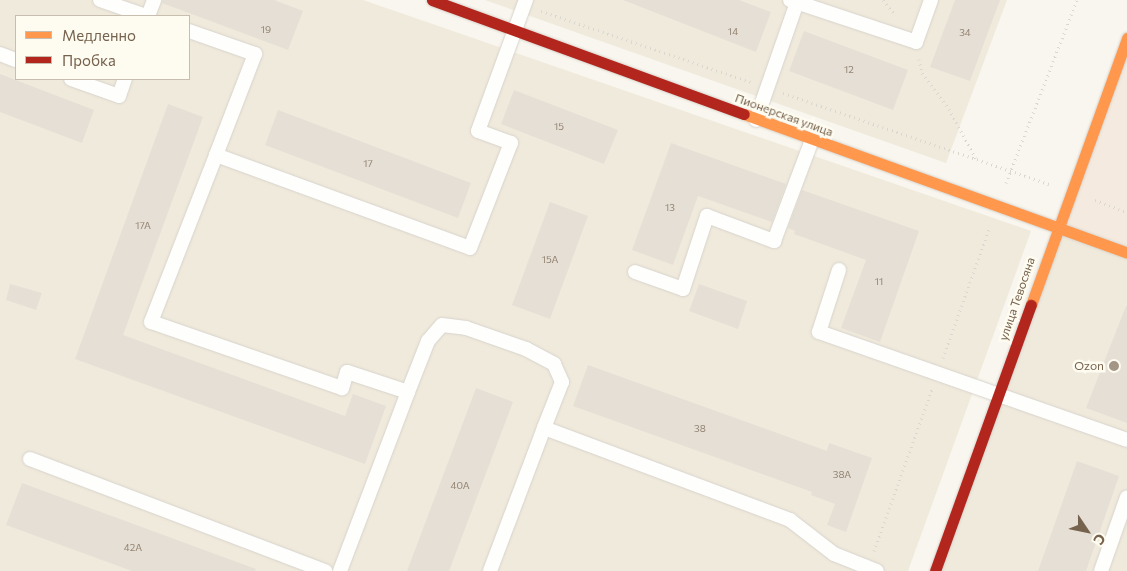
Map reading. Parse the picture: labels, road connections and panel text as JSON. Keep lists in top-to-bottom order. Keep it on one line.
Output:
{"streets":{"street":["Пионерская улица","улица Тевосяна"]},"crossings":[["Пионерская улица","улица Тевосяна"]],"places":["Ozon"],"house_numbers":["19","14","34","12","15","17","13","17А","15А","11","38","38А","40А","42А"],"legend":["Медленно","Пробка"],"north":"bottom right"}
